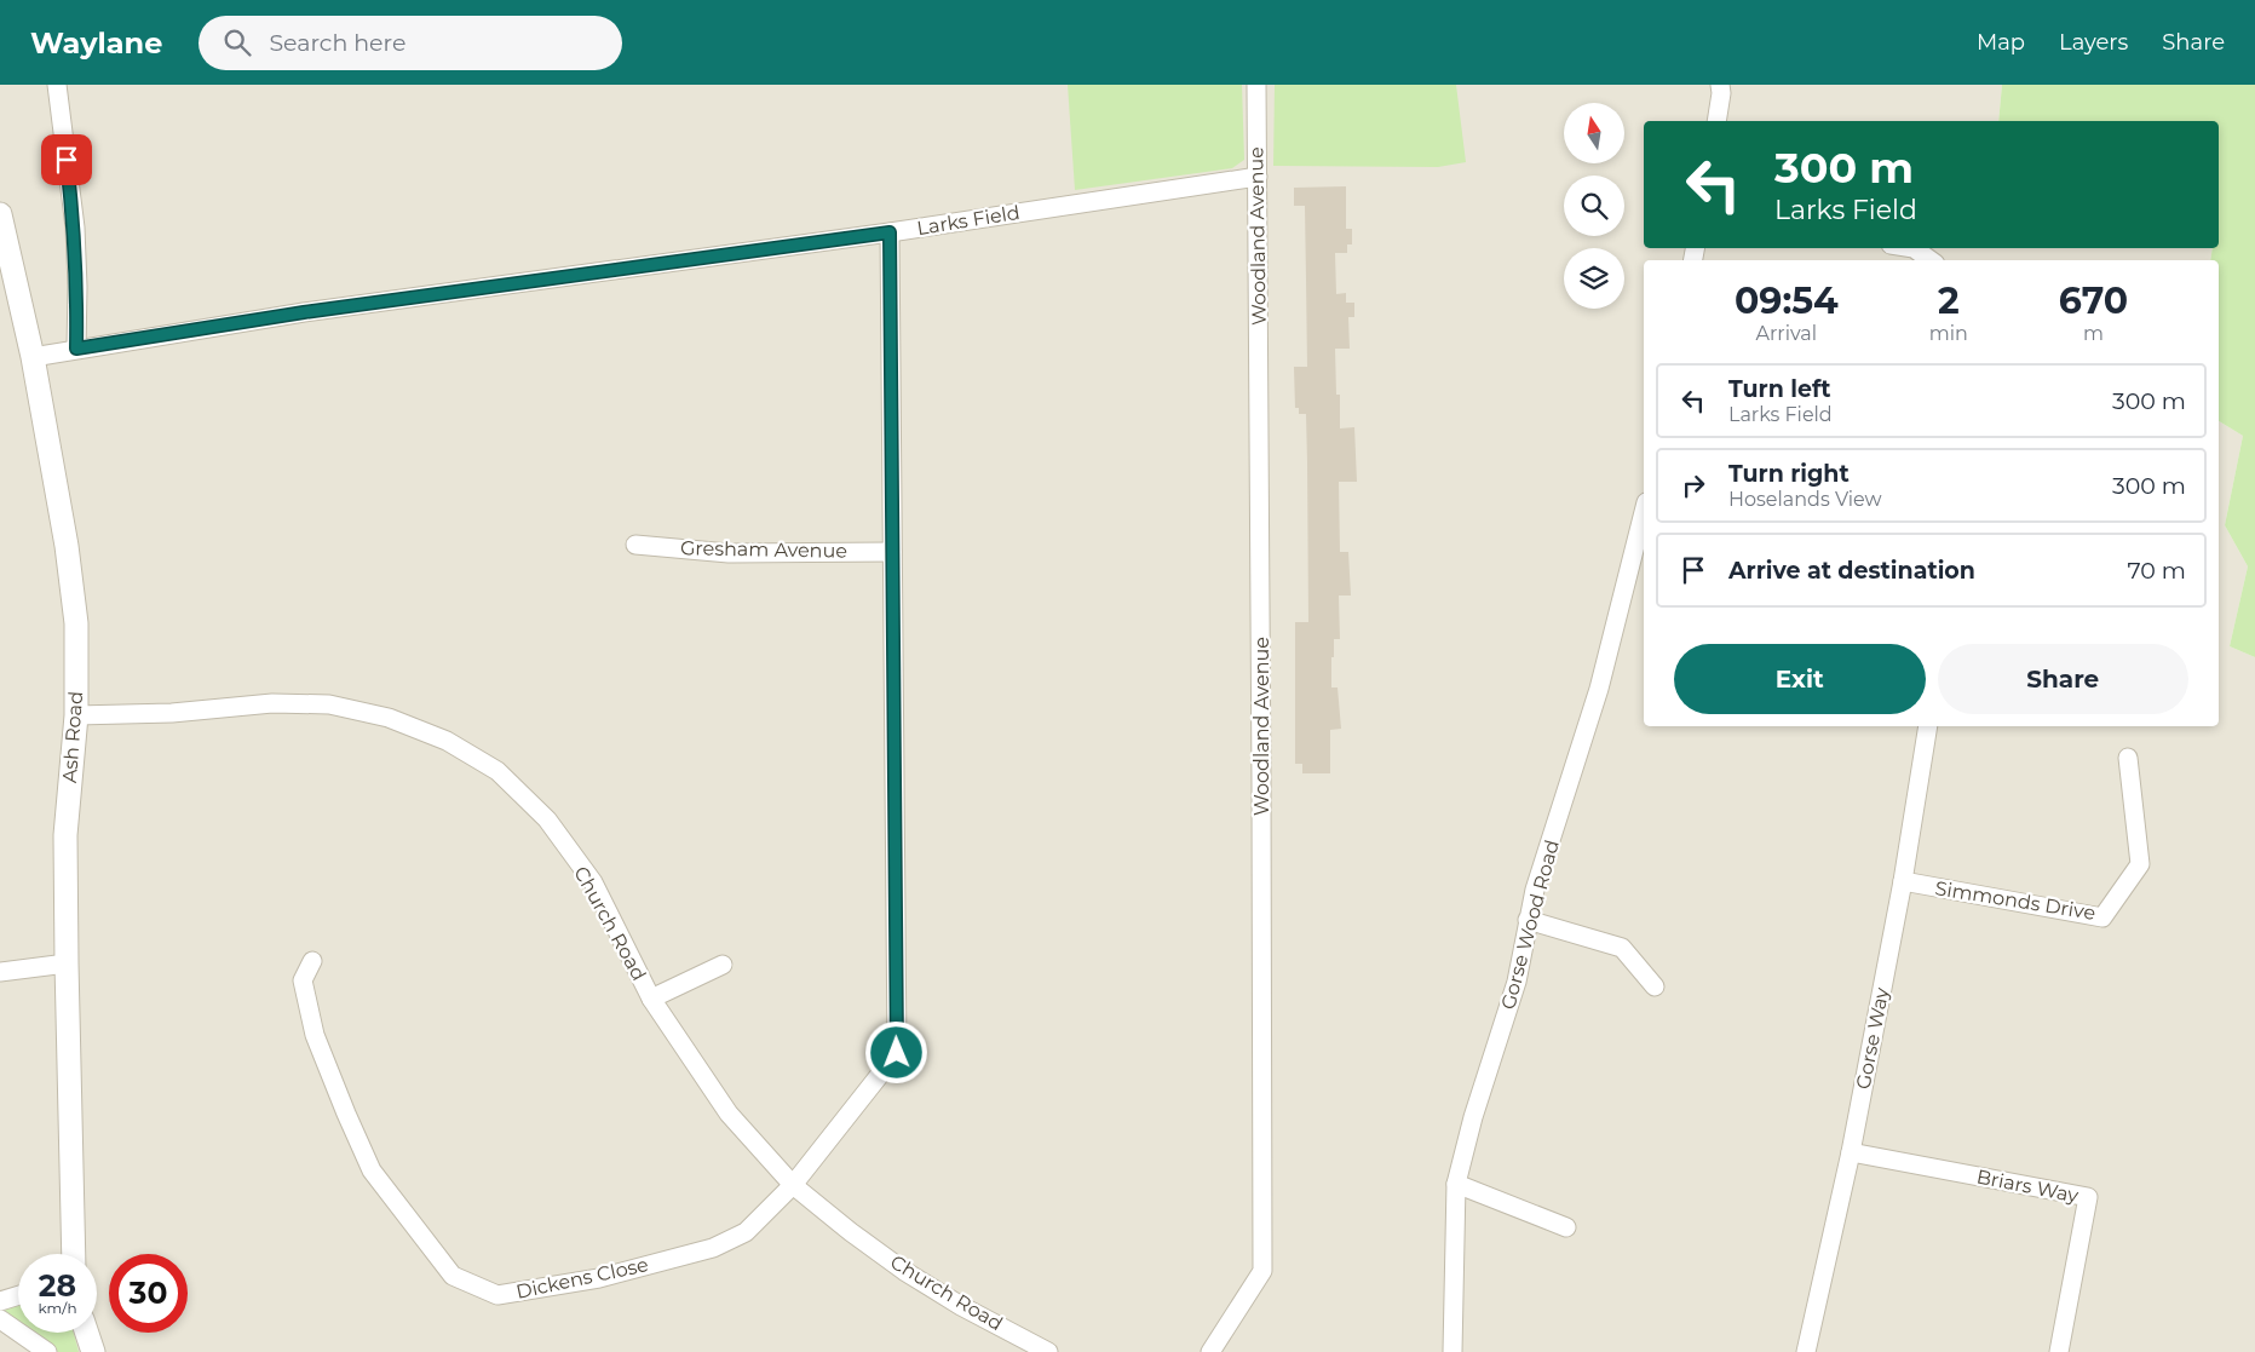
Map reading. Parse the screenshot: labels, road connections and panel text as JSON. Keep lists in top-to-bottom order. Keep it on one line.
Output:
{"streets":{"street":["Larks Field","Woodland Avenue","Gresham Avenue","Ash Road","Simmonds Drive","Church Road","Gorse Wood Road","Gorse Way","Briars Way","Dickens Close"]},"crossings":[["Larks Field","Woodland Avenue"],["Larks Field","Ash Road"],["Ash Road","Church Road"],["Simmonds Drive","Gorse Way"],["Church Road","Dickens Close"],["Gorse Way","Briars Way"]],"north":"top","page":{"header":"Waylane","search":"Search here","nav":["Map","Layers","Share"],"turn":["300 m","Larks Field"],"eta":["09:54","Arrival","2","min","670","m"],"list":[{"name":"Turn left","note":"Larks Field","value":"300 m"},{"name":"Turn right","note":"Hoselands View","value":"300 m"},{"name":"Arrive at destination","value":"70 m"}],"buttons":["Exit","Share"],"speed":"28 km/h","limit":"30"}}
